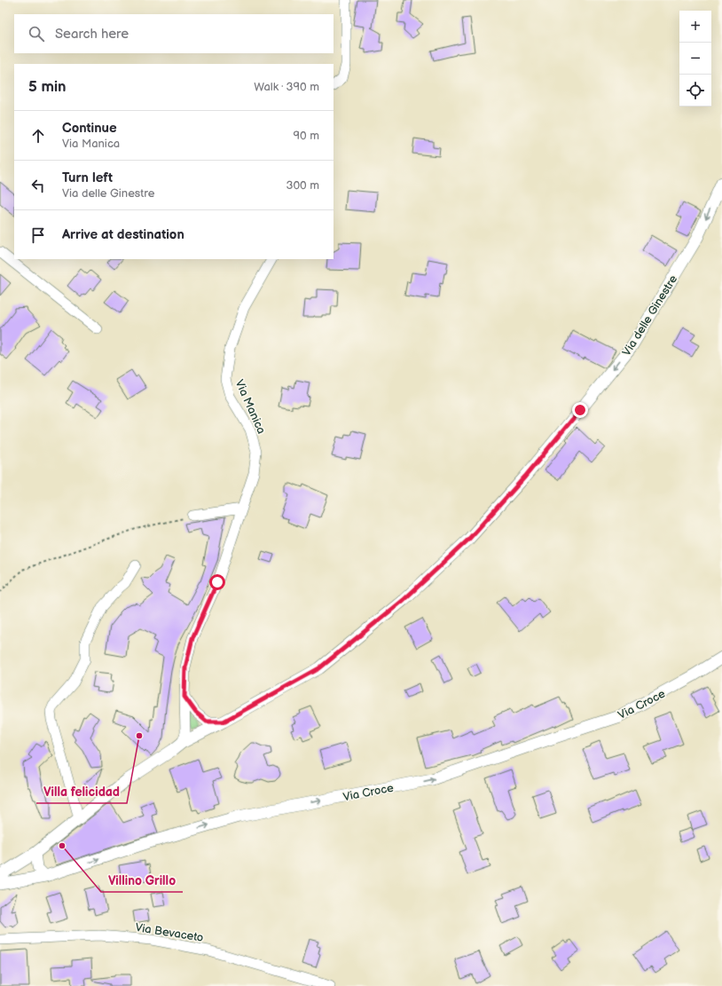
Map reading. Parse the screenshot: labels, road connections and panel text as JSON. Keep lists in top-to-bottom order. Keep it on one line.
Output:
{"streets":{"street":["Via delle Ginestre","Via Manica","Via Croce","Via Bevaceto"]},"crossings":[["Via delle Ginestre","Via Manica"]],"one_way":["Via delle Ginestre","Via Croce"],"places":["Villa felicidad","Villino Grillo"],"page":{"map_buttons":["+","−"],"search":"Search here","heading":["5 min","Walk · 390 m"],"list":[["Continue","Via Manica","90 m"],["Turn left","Via delle Ginestre","300 m"],"Arrive at destination"]}}
